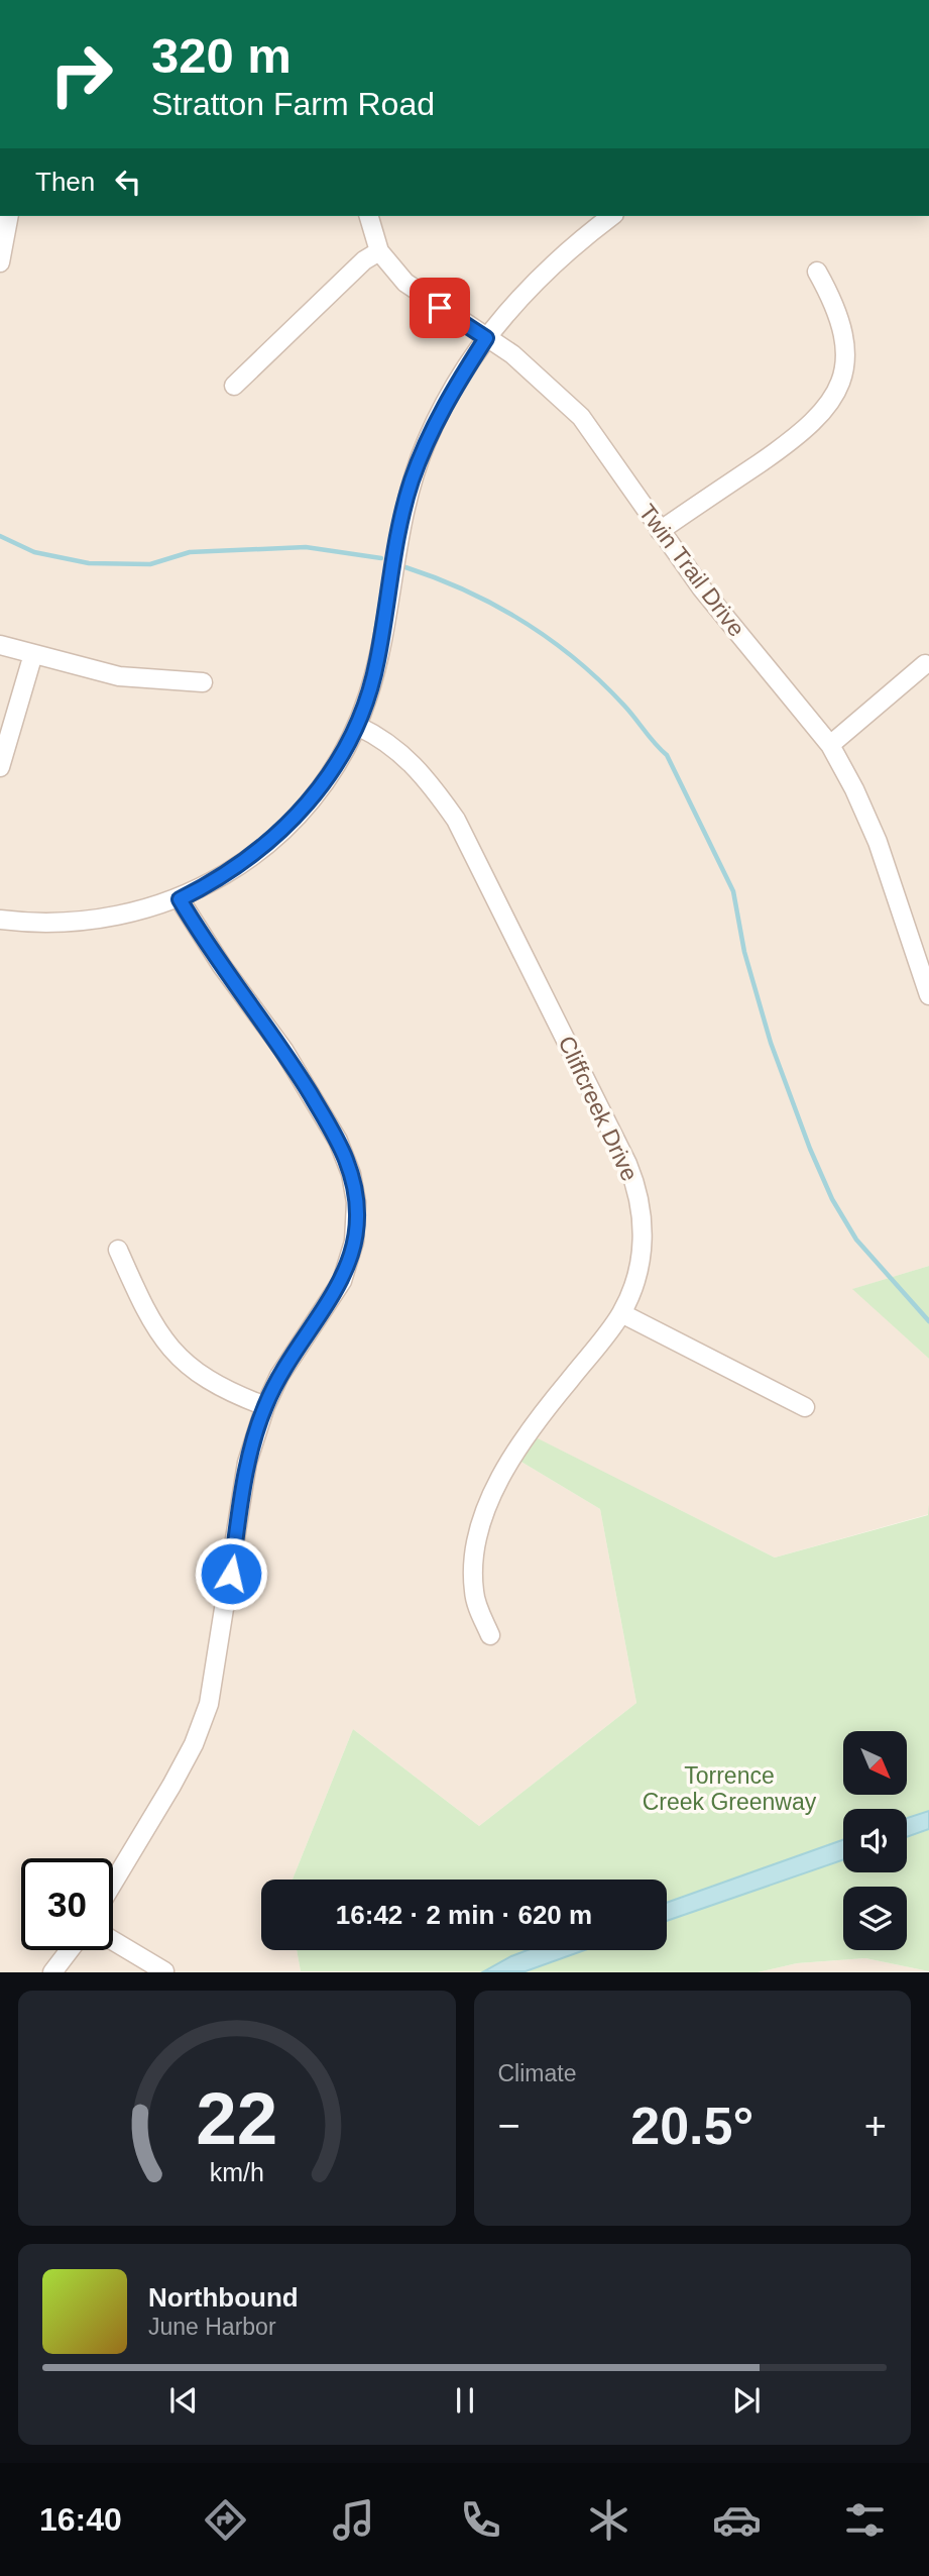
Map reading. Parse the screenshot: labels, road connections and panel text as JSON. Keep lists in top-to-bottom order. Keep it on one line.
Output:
{"streets":{"street":["Twin Trail Drive","Cliffcreek Drive"]},"parks":["Torrence Creek Greenway"],"north":"bottom right","page":{"turn":["320 m","Stratton Farm Road"],"then":"Then","limit":"30","trip":"16:42 · 2 min · 620 m","tile":"Climate","heat":["−","20.5°","+"],"song":["Northbound","June Harbor"],"tabs":"16:40","gauge":["22","km/h"]}}
